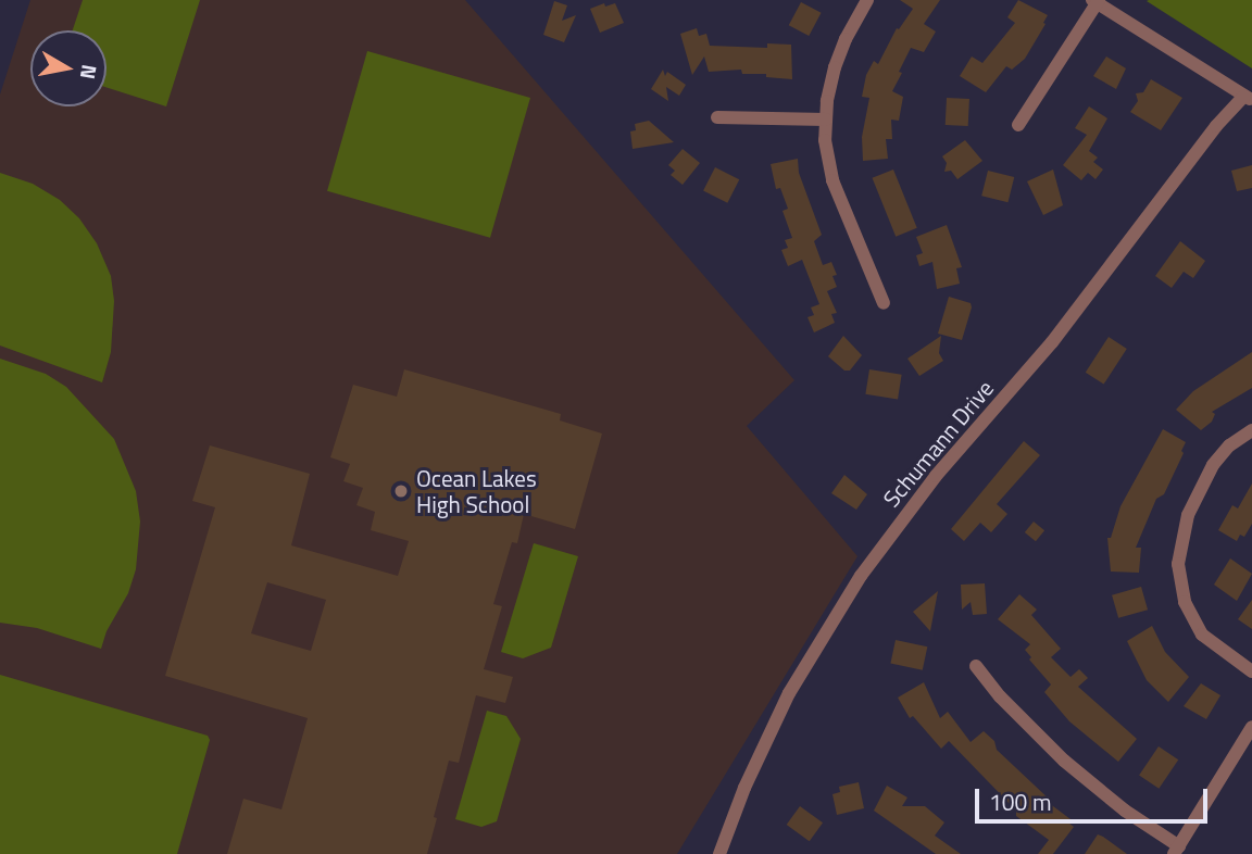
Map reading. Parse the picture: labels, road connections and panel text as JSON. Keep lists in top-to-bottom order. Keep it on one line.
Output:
{"streets":{"street":["Schumann Drive"]},"places":["Ocean Lakes High School"],"scale_bar":"100 m","north":"right"}
